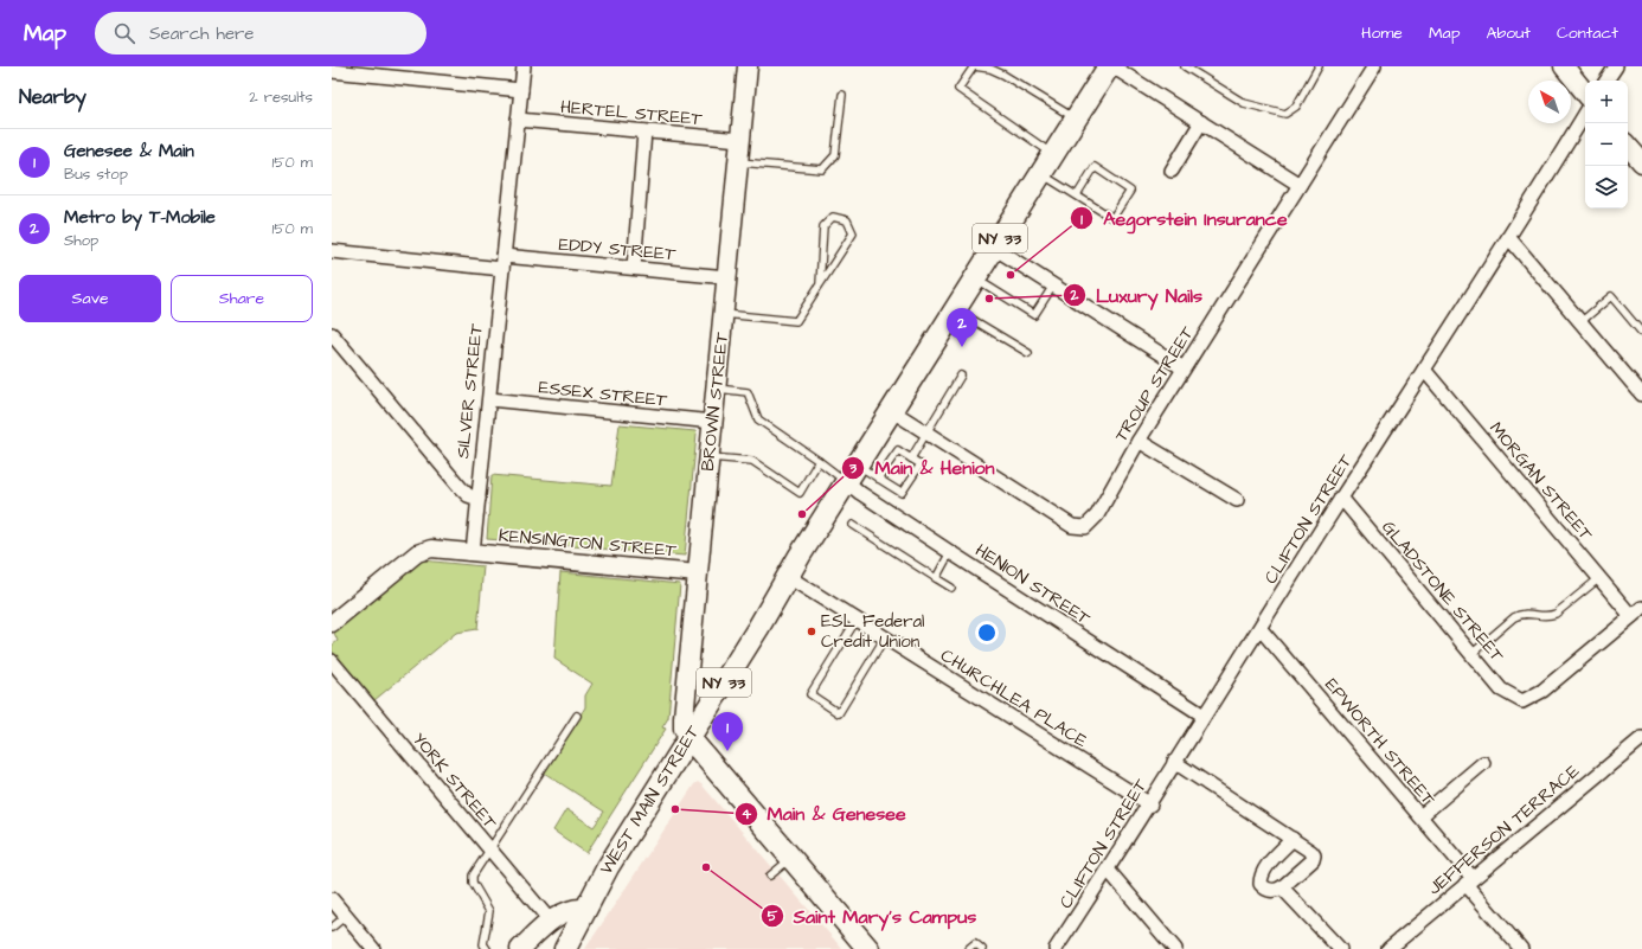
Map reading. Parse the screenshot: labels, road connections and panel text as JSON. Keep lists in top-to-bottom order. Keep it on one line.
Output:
{"streets":{"main road":["NY 33","BROWN STREET","WEST MAIN STREET"],"street":["HERTEL STREET","EDDY STREET","TROUP STREET","SILVER STREET","ESSEX STREET","MORGAN STREET","CLIFTON STREET","KENSINGTON STREET","HENION STREET","GLADSTONE STREET","CHURCHLEA PLACE","EPWORTH STREET","YORK STREET","JEFFERSON TERRACE"]},"crossings":[["HERTEL STREET","SILVER STREET"],["HERTEL STREET","BROWN STREET"],["EDDY STREET","SILVER STREET"],["EDDY STREET","BROWN STREET"],["SILVER STREET","ESSEX STREET"],["SILVER STREET","KENSINGTON STREET"],["ESSEX STREET","BROWN STREET"],["BROWN STREET","KENSINGTON STREET"],["BROWN STREET","WEST MAIN STREET"],["MORGAN STREET","CLIFTON STREET"],["MORGAN STREET","GLADSTONE STREET"],["CLIFTON STREET","HENION STREET"],["CLIFTON STREET","GLADSTONE STREET"],["CLIFTON STREET","CHURCHLEA PLACE"],["CLIFTON STREET","EPWORTH STREET"],["HENION STREET","WEST MAIN STREET"],["CHURCHLEA PLACE","WEST MAIN STREET"],["EPWORTH STREET","JEFFERSON TERRACE"]],"places":["Aegorstein Insurance","Luxury Nails","Main & Henion","ESL Federal Credit Union","Main & Genesee","Saint Mary's Campus"],"north":"top left","page":{"header":"Map","search":"Search here","nav":["Home","Map","About","Contact"],"heading":["Nearby","2 results"],"map_buttons":["+","−"],"list":[{"mark":"1","name":"Genesee & Main","note":"Bus stop","value":"150 m"},{"mark":"2","name":"Metro by T-Mobile","note":"Shop","value":"150 m"}],"buttons":["Save","Share"],"pins":["2","1"]}}
